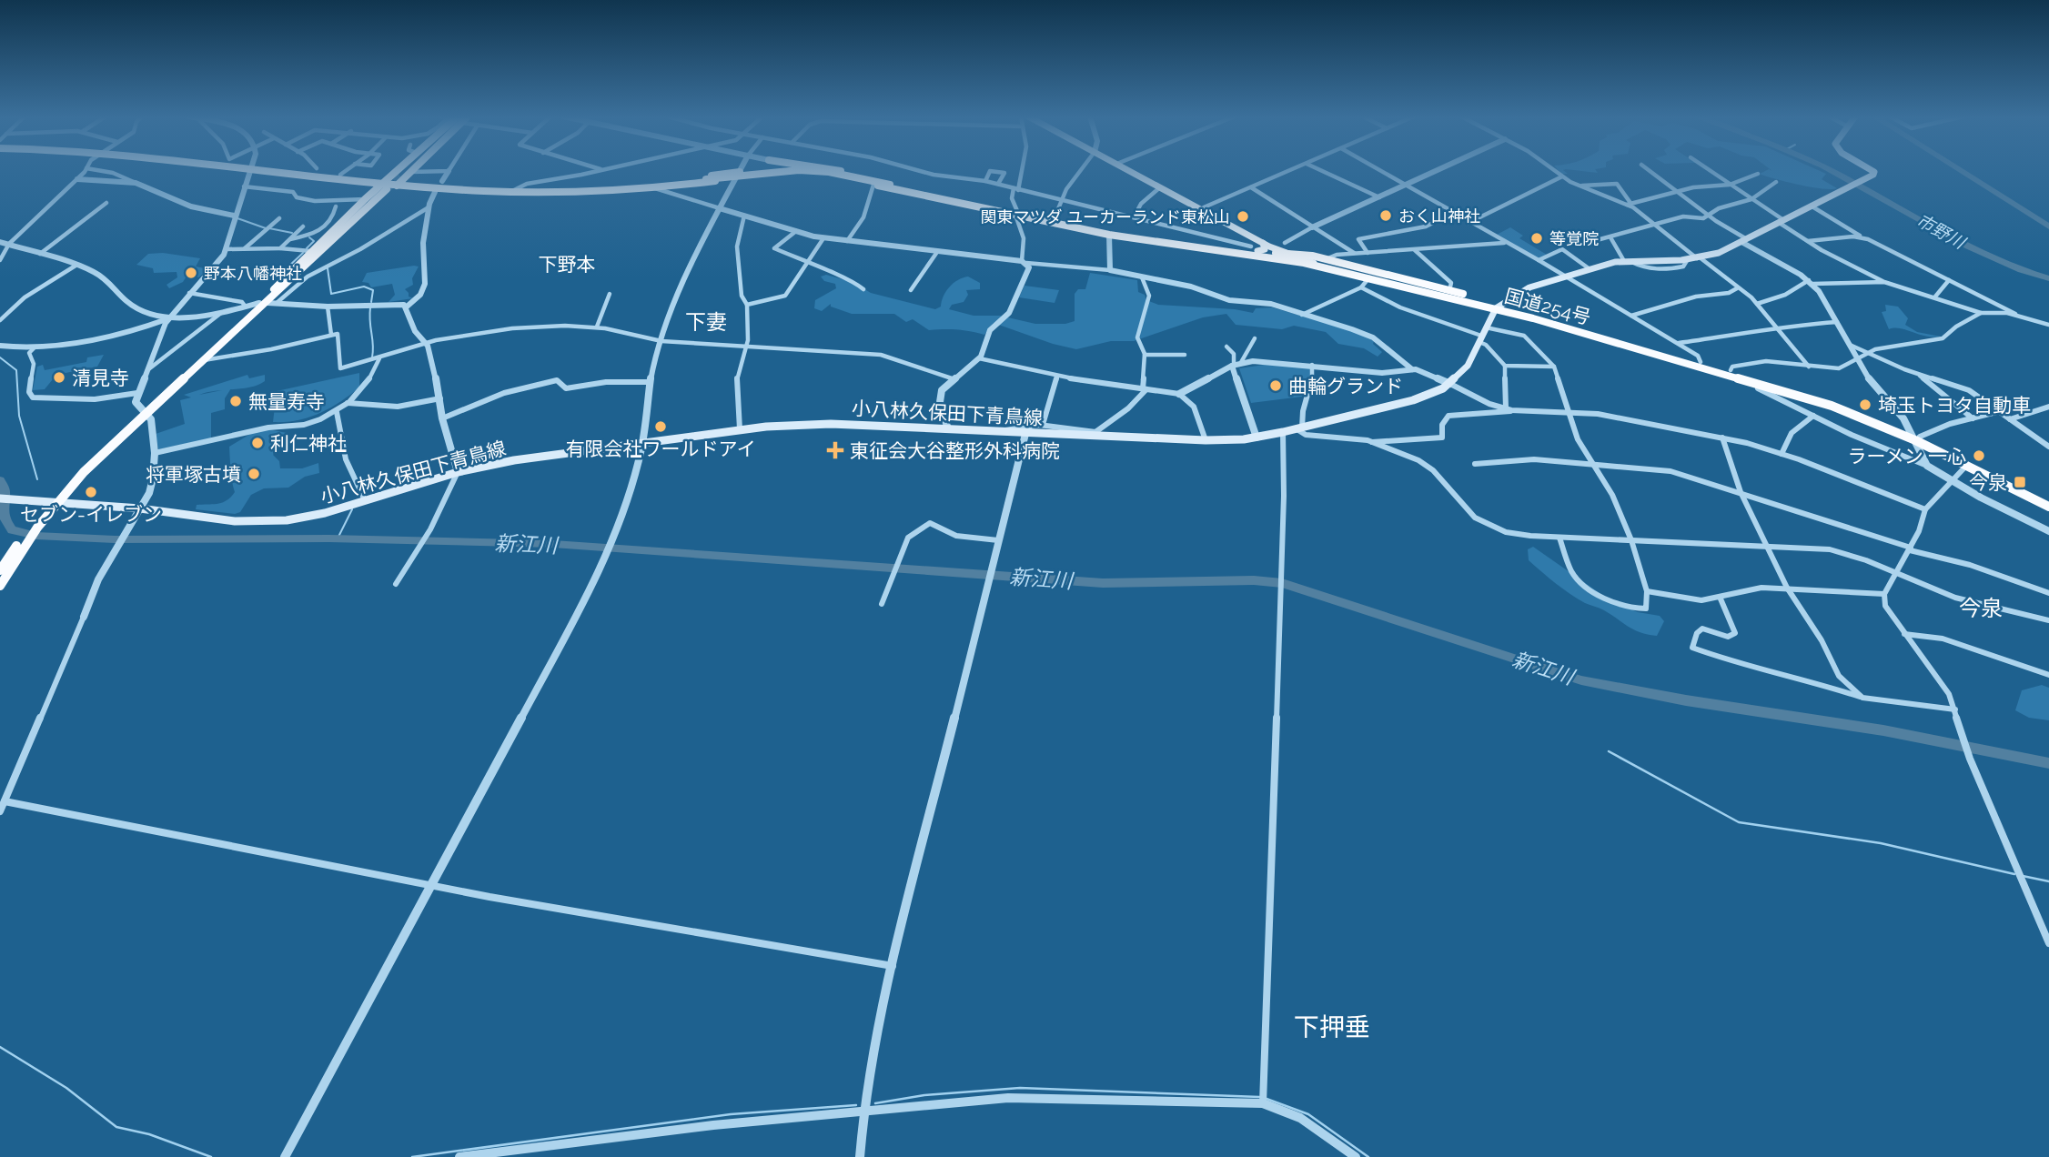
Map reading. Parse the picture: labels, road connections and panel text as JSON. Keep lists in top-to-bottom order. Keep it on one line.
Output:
{"streets":{"highway":["国道254号"],"main road":["小八林久保田下青鳥線"]},"crossings":[["国道254号","小八林久保田下青鳥線"]],"districts":["下野本","下妻","今泉","下押垂"],"water":["市野川","新江川"],"places":{"other":["おく山神社","関東マツダ ユーカーランド東松山","等覚院","野本八幡神社","清見寺","曲輪グランド","無量寿寺","埼玉トヨタ自動車","有限会社ワールドアイ","利仁神社","ラーメン 一心","将軍塚古墳","セブン-イレブン"],"health":["東征会大谷整形外科病院"],"transit":["今泉"]}}
